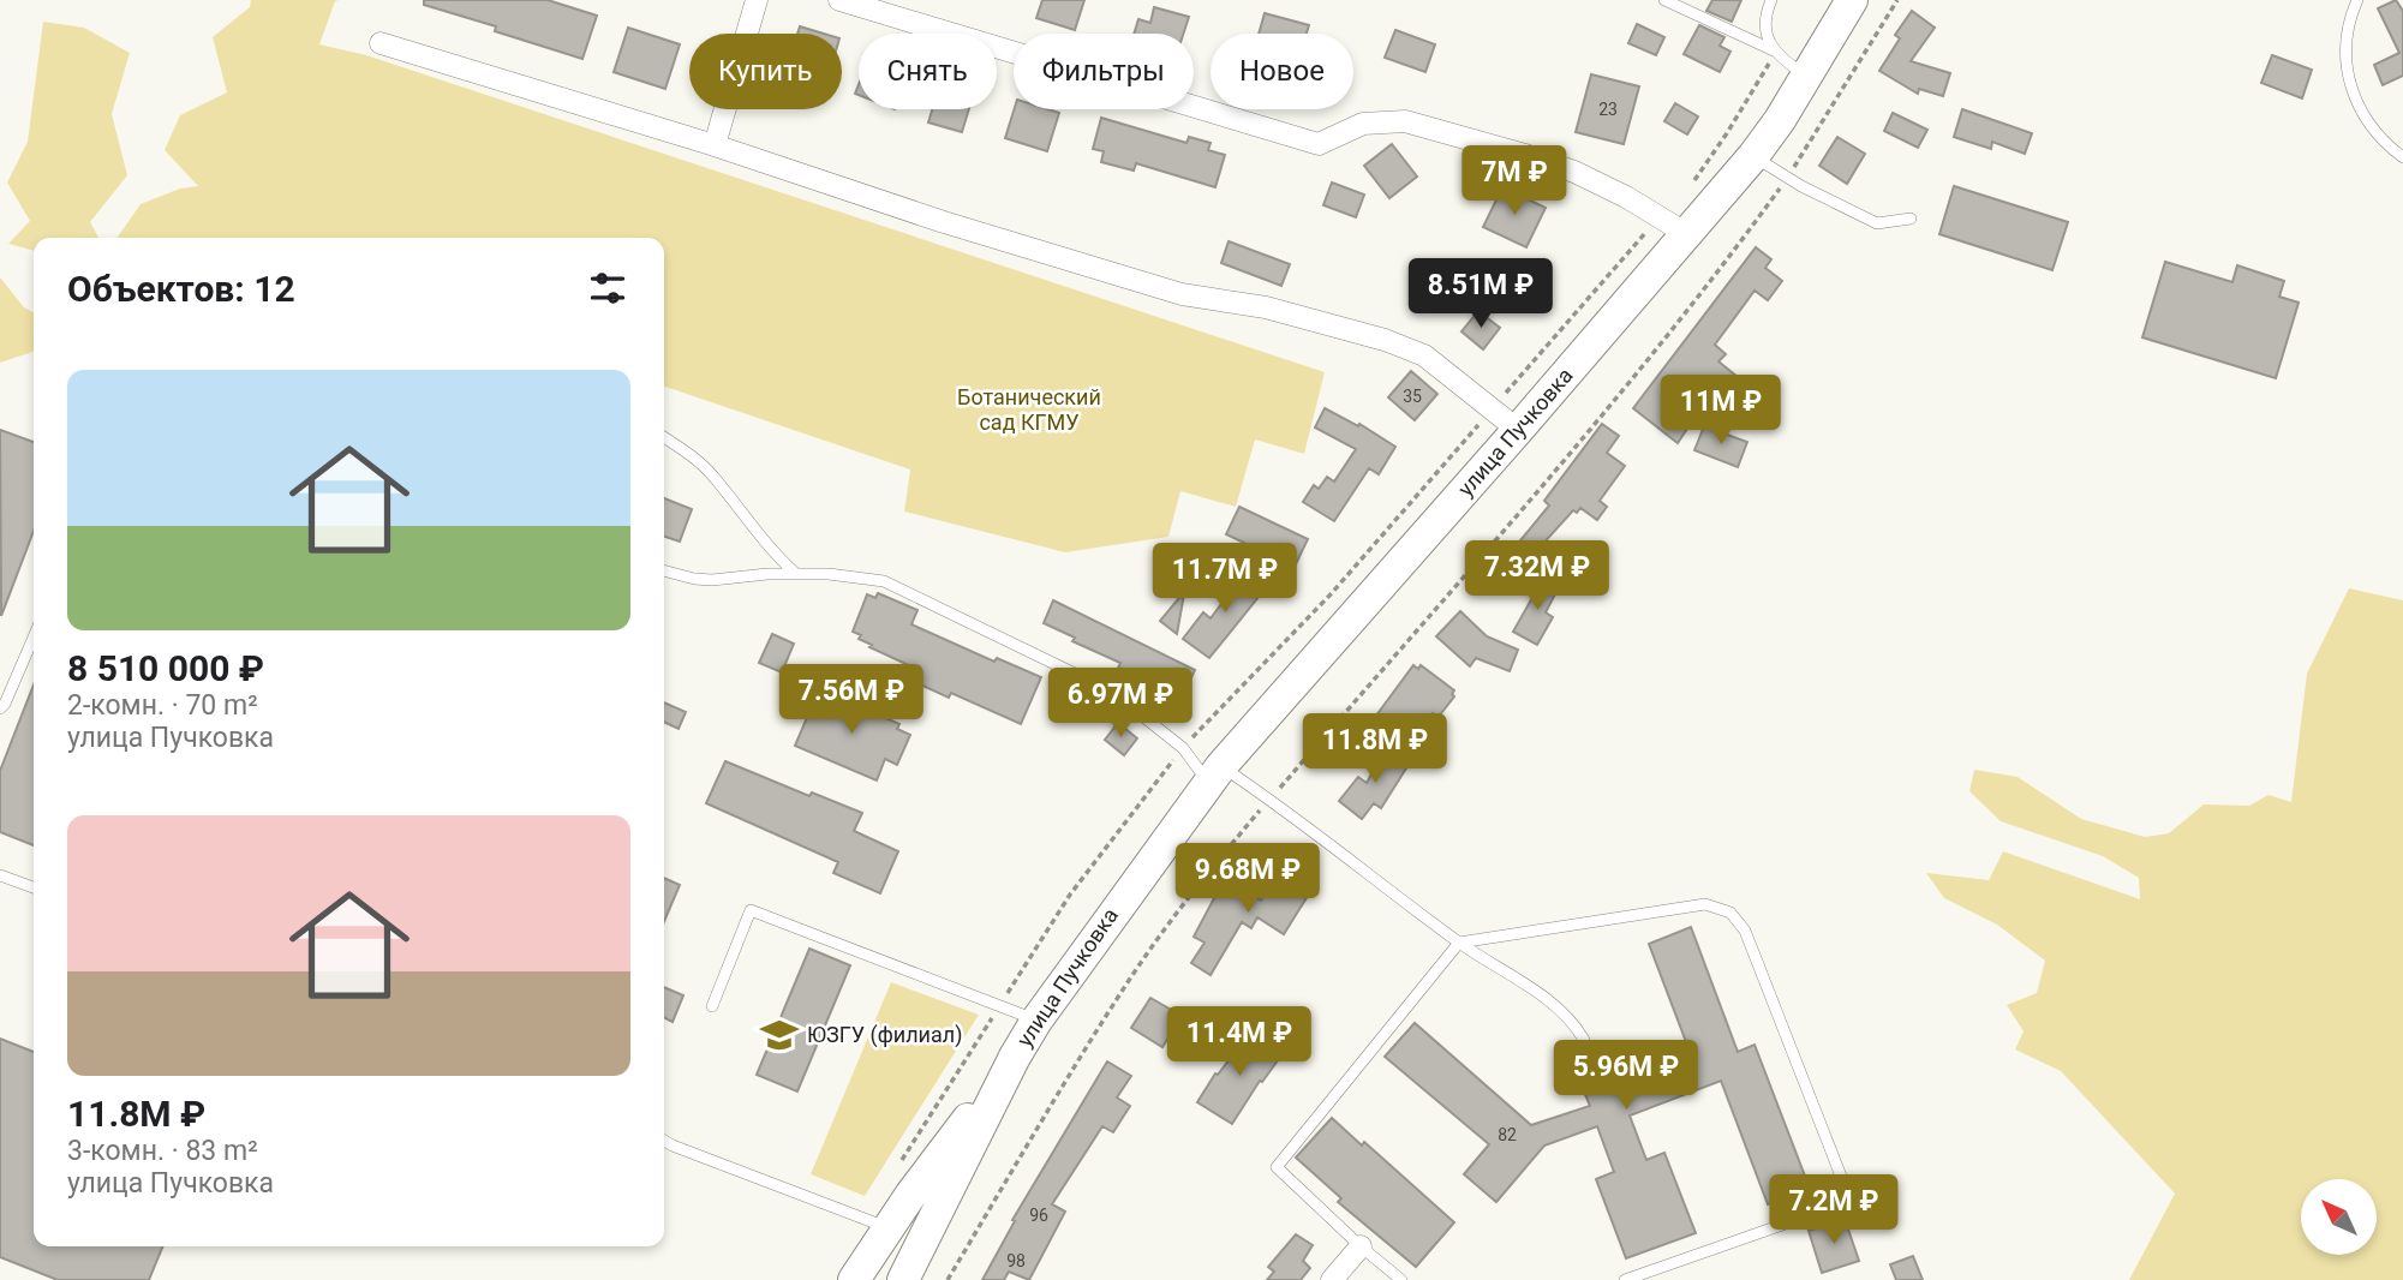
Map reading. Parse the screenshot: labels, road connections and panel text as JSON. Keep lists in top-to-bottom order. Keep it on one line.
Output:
{"streets":{"main road":["улица Пучковка"]},"parks":["Ботанический сад КГМУ"],"places":{"school or university":["ЮЗГУ (филиал)"]},"house_numbers":["23","35","82","96","98"],"north":"top left","page":{"chip":["Купить","Снять","Фильтры","Новое"],"price":["7M ₽","8.51M ₽","11M ₽","7.32M ₽","11.7M ₽","7.56M ₽","6.97M ₽","11.8M ₽","9.68M ₽","11.4M ₽","5.96M ₽","7.2M ₽"],"heading":"Объектов: 12","list":[{"name":"8 510 000 ₽","note":"2-комн. · 70 m² · улица Пучковка"},{"name":"11.8M ₽","note":"3-комн. · 83 m² · улица Пучковка"}]}}
